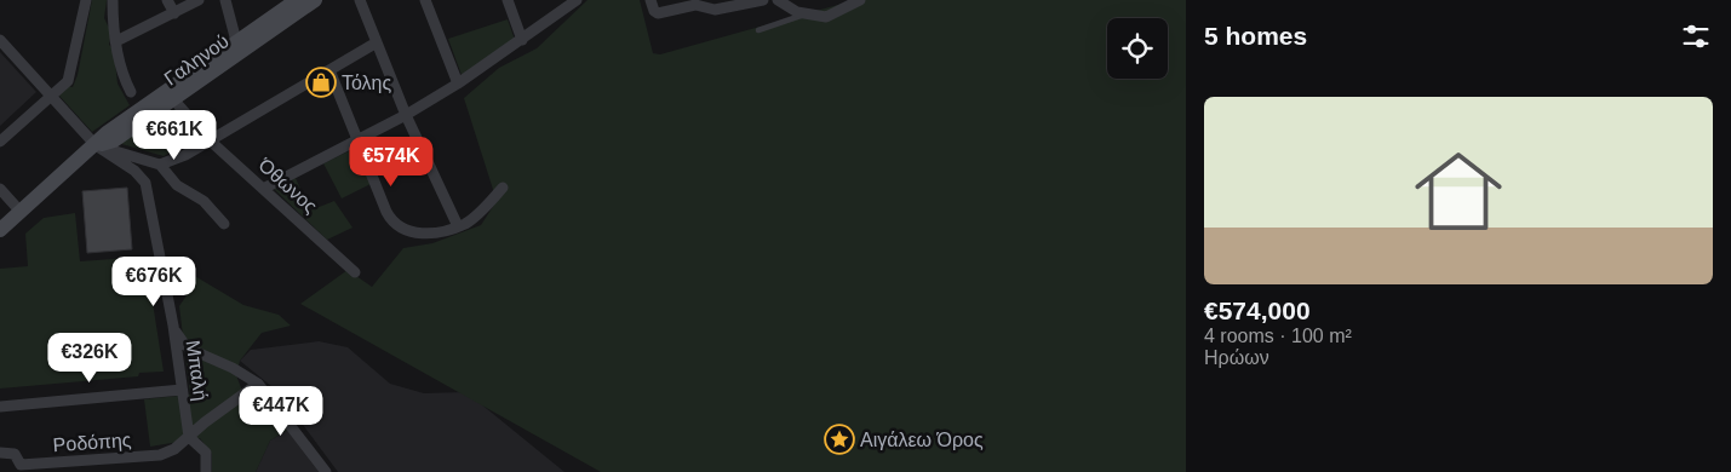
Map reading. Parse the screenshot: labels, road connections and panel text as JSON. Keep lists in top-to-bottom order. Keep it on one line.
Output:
{"streets":{"street":["Γαληνού","Όθωνος","Μπαλή","Ροδόπης"]},"crossings":[["Γαληνού","Όθωνος"],["Γαληνού","Μπαλή"],["Μπαλή","Ροδόπης"]],"places":{"shop":["Τόλης"],"place":["Αιγάλεω Όρος"]},"page":{"heading":"5 homes","list":[{"name":"€574,000","note":"4 rooms · 100 m² · Ηρώων"}],"price":["€661K","€574K","€676K","€326K","€447K"]}}
